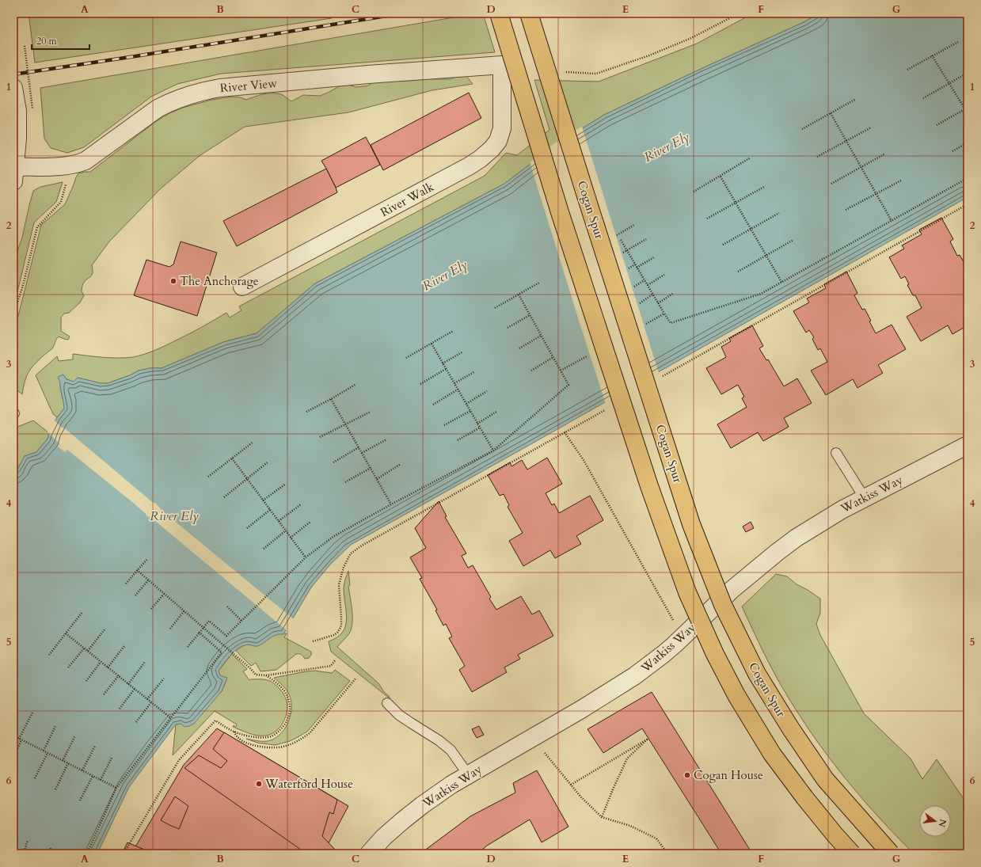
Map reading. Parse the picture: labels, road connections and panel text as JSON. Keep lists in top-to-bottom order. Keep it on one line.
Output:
{"streets":{"main road":["Cogan Spur"],"street":["River View","River Walk","Watkiss Way"]},"crossings":[["River View","River Walk"]],"water":["River Ely"],"places":["The Anchorage","Cogan House","Waterford House"],"scale_bar":"20 m","north":"right","grid":{"columns":["A","B","C","D","E","F","G"],"rows":["1","2","3","4","5","6"]}}
